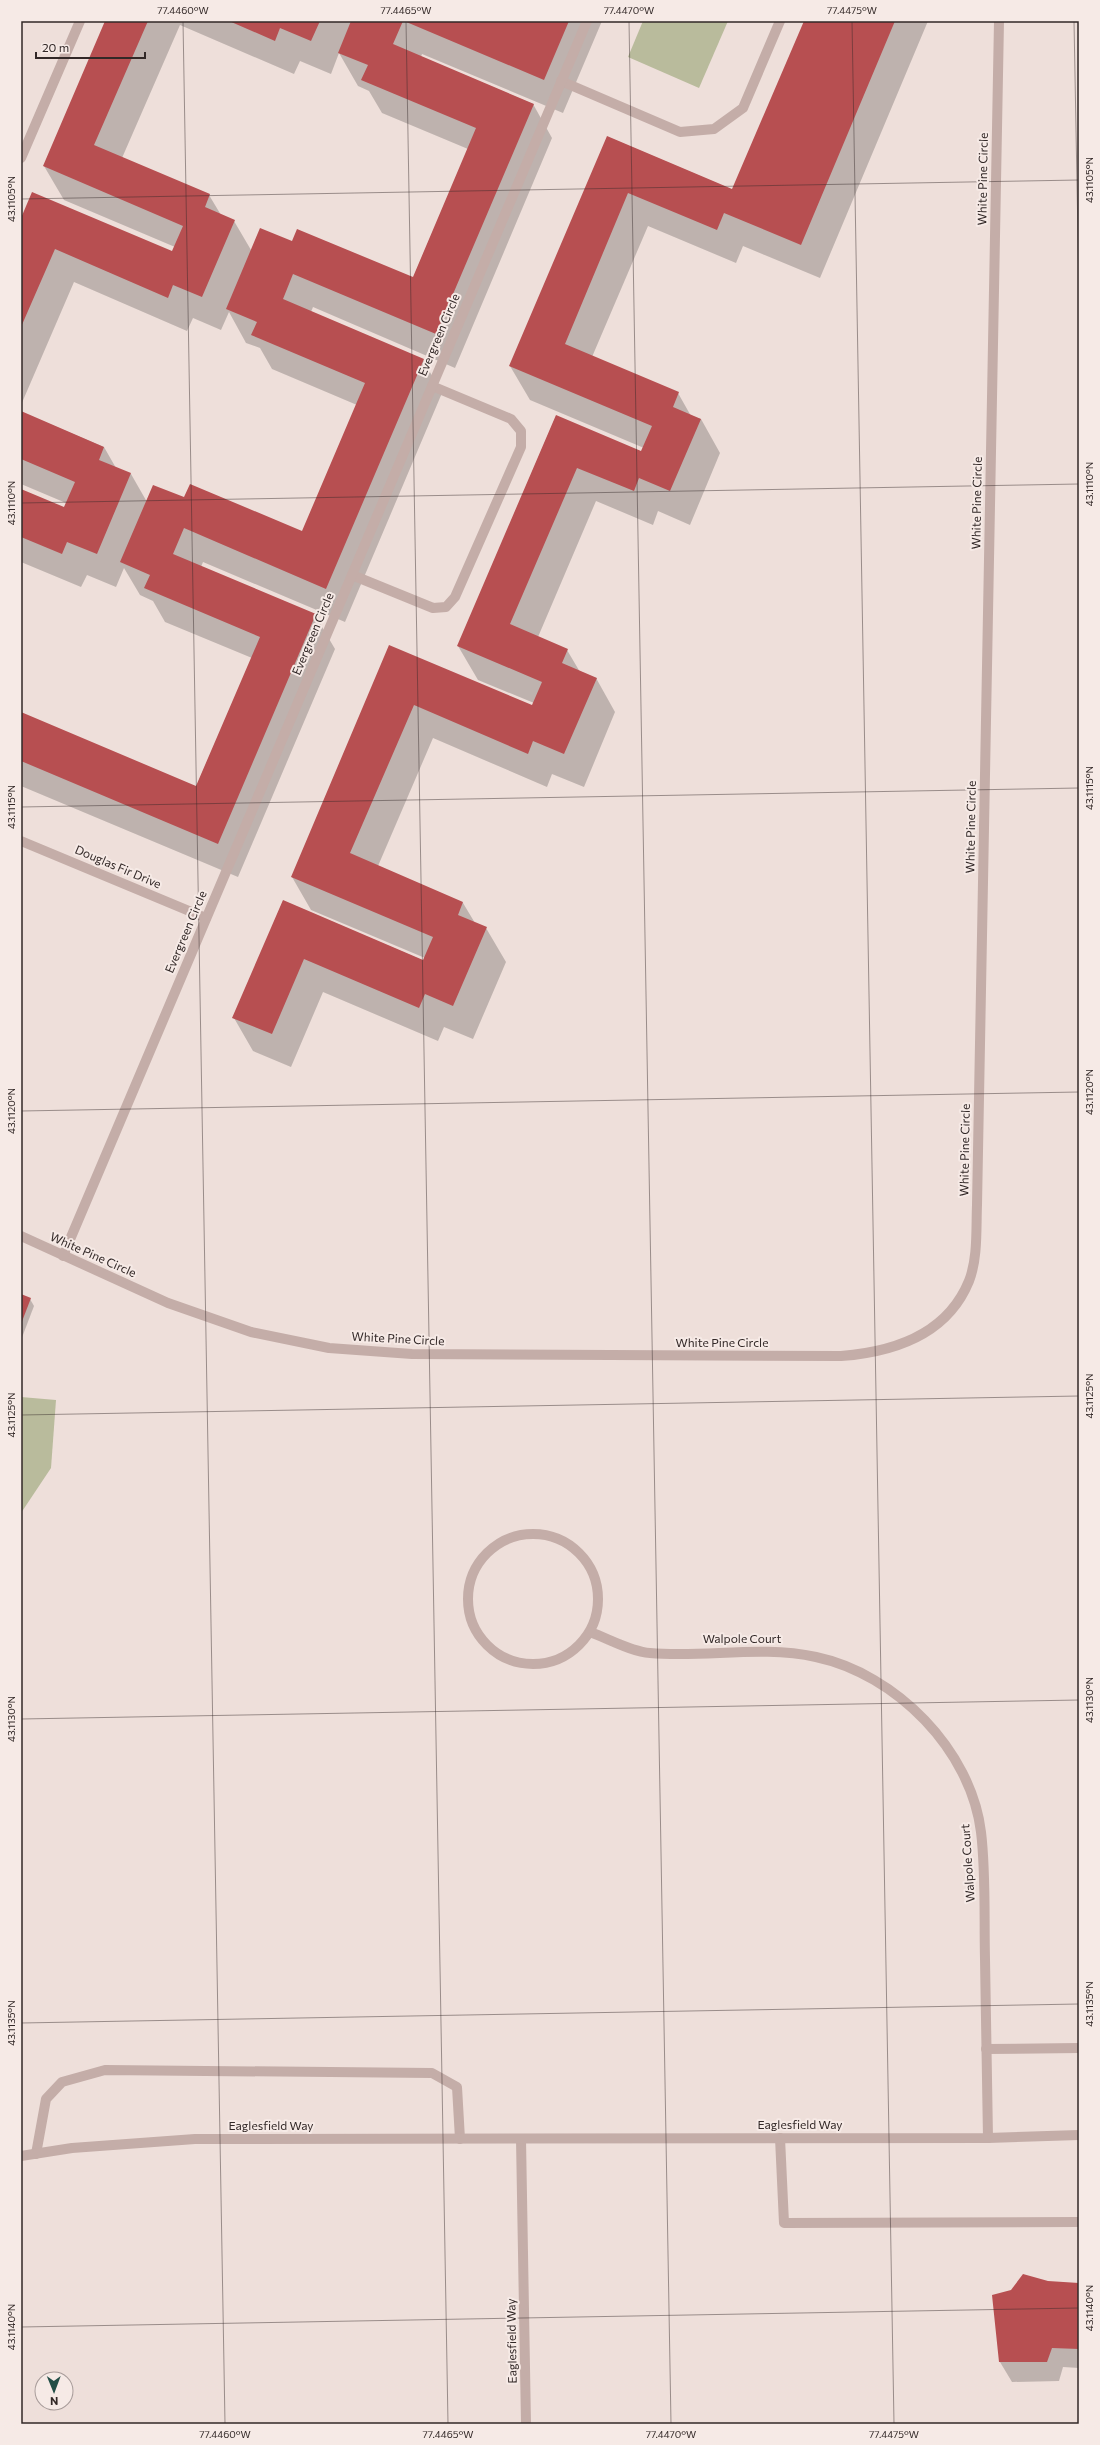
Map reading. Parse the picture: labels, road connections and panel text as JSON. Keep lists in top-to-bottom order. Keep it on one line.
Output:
{"streets":{"street":["White Pine Circle","Evergreen Circle","Douglas Fir Drive","Walpole Court","Eaglesfield Way"]},"crossings":[["White Pine Circle","Evergreen Circle"],["Evergreen Circle","Douglas Fir Drive"],["Walpole Court","Eaglesfield Way"]],"scale_bar":"20 m","north":"bottom","coordinates":["77.4460°W","77.4465°W","77.4470°W","77.4475°W","43.1105°N","43.1110°N","43.1115°N","43.1120°N","43.1125°N","43.1130°N","43.1135°N","43.1140°N"]}
